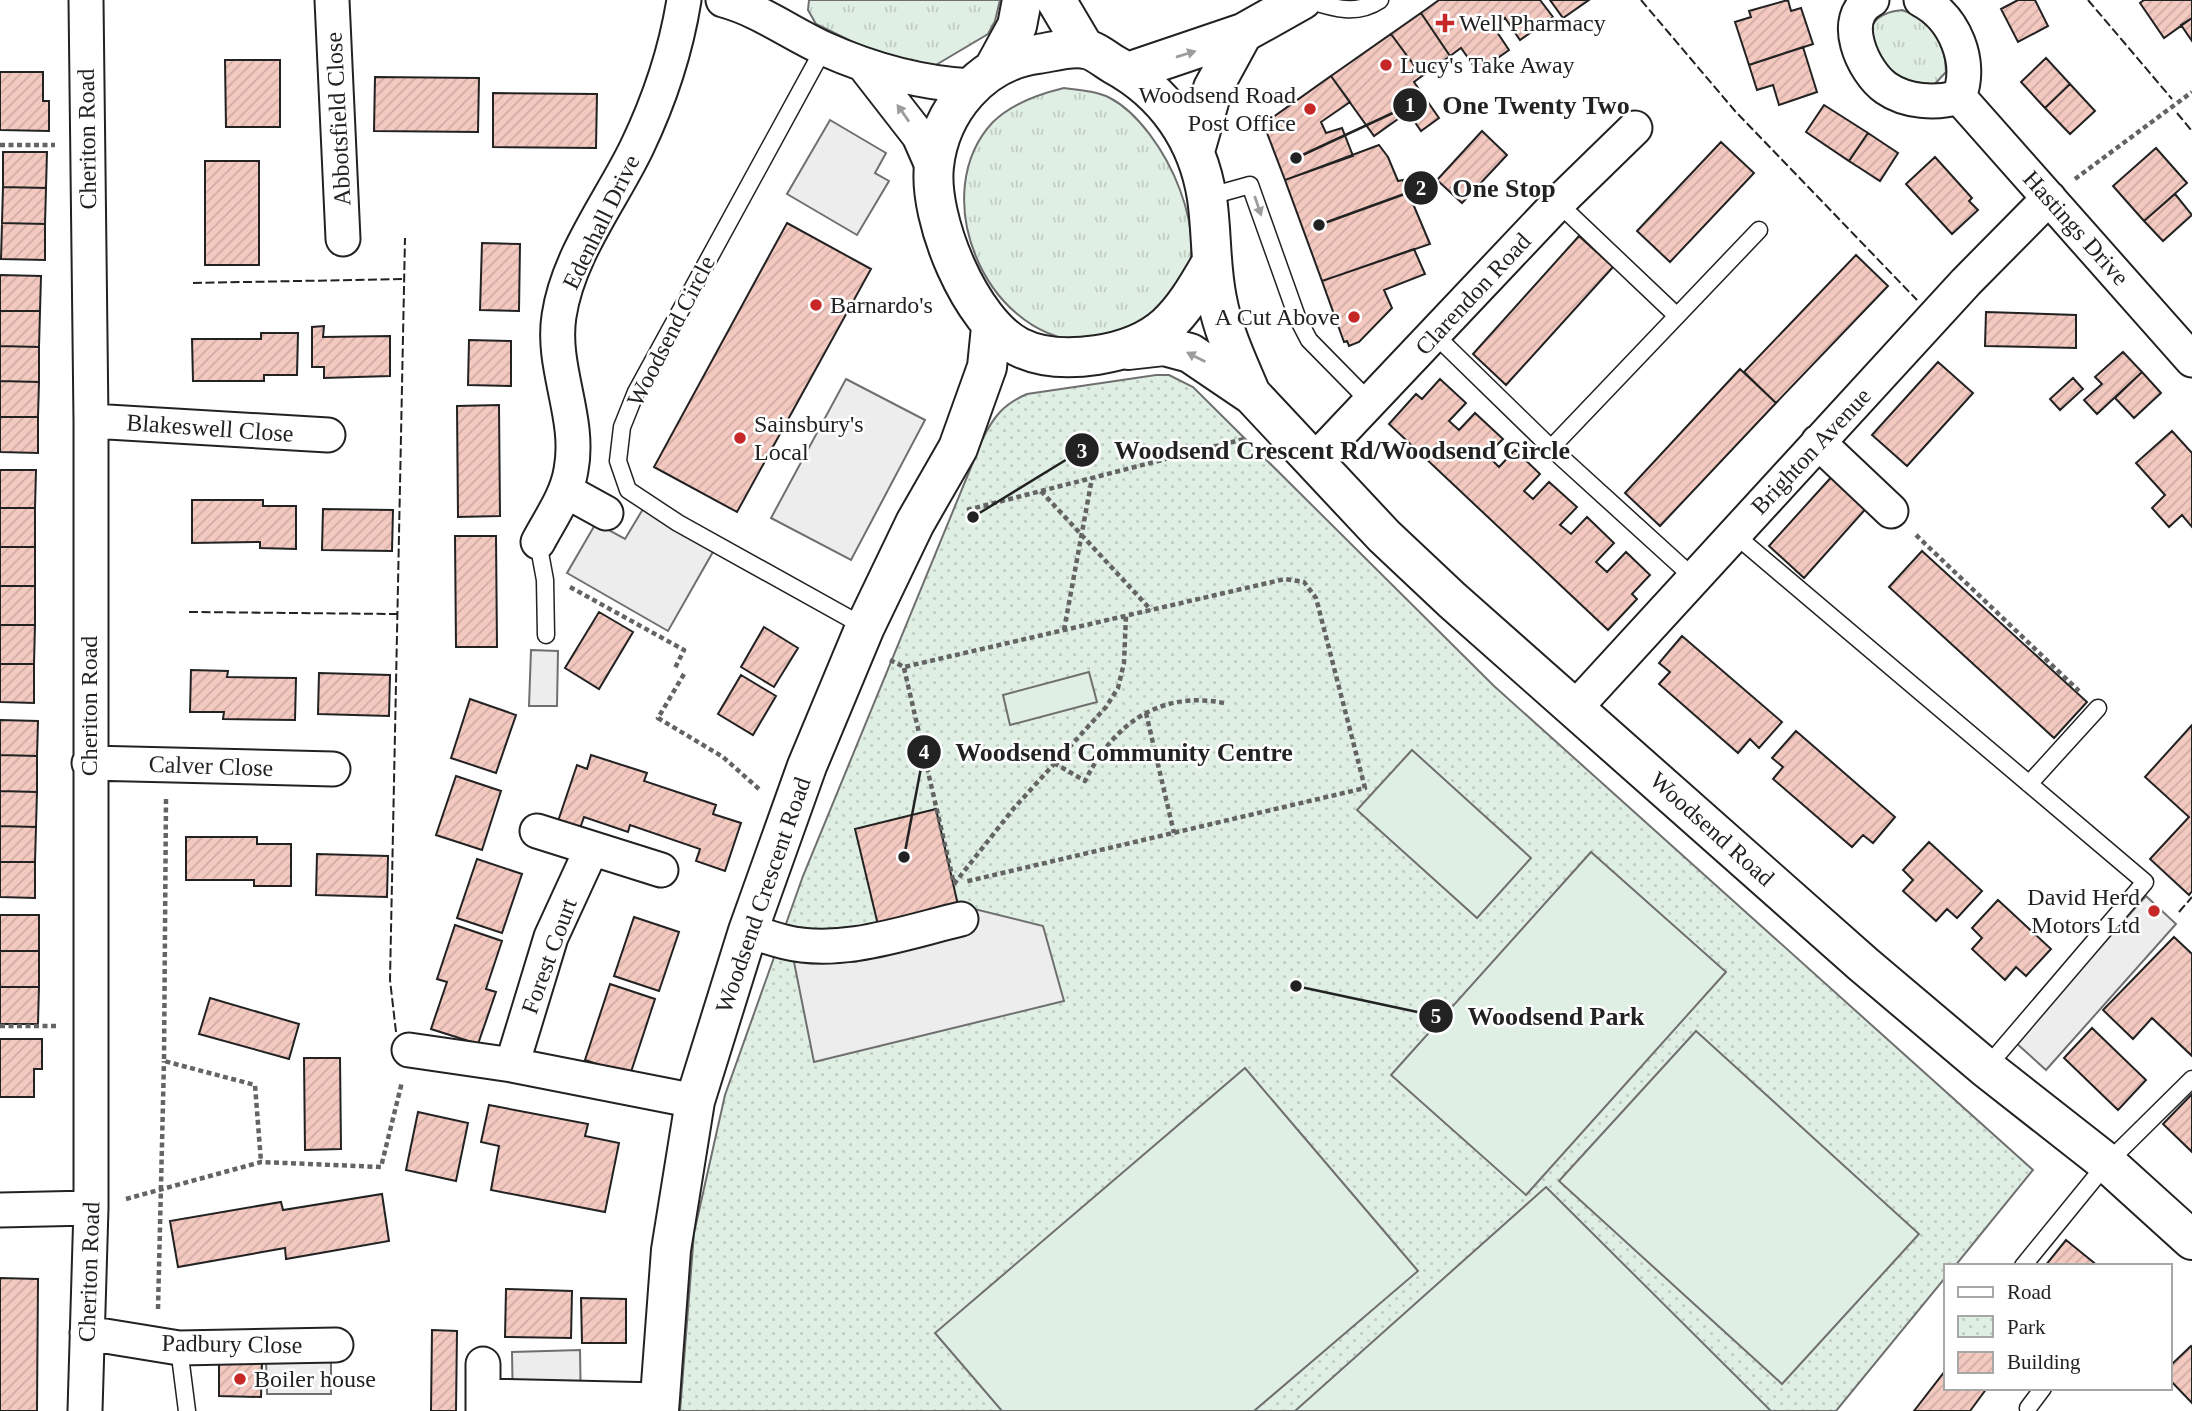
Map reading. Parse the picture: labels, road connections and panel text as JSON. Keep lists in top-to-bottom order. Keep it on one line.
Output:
{"streets":{"street":["Abbotsfield Close","Cheriton Road","Edenhall Drive","Hastings Drive","Clarendon Road","Blakeswell Close","Brighton Avenue","Calver Close","Woodsend Road","Woodsend Crescent Road","Forest Court","Padbury Close"],"lane":["Woodsend Circle"]},"crossings":[["Cheriton Road","Blakeswell Close"],["Cheriton Road","Calver Close"],["Cheriton Road","Padbury Close"],["Hastings Drive","Brighton Avenue"],["Clarendon Road","Woodsend Road"],["Woodsend Circle","Woodsend Crescent Road"],["Brighton Avenue","Woodsend Road"]],"places":{"health":["Well Pharmacy"],"other":["Lucy's Take Away","Woodsend Road Post Office","One Twenty Two","One Stop","Barnardo's","A Cut Above","Sainsbury's Local","Woodsend Crescent Rd/Woodsend Circle","Woodsend Community Centre","David Herd Motors Ltd","Woodsend Park","Boiler house"]},"legend":["Road","Park","Building"]}
